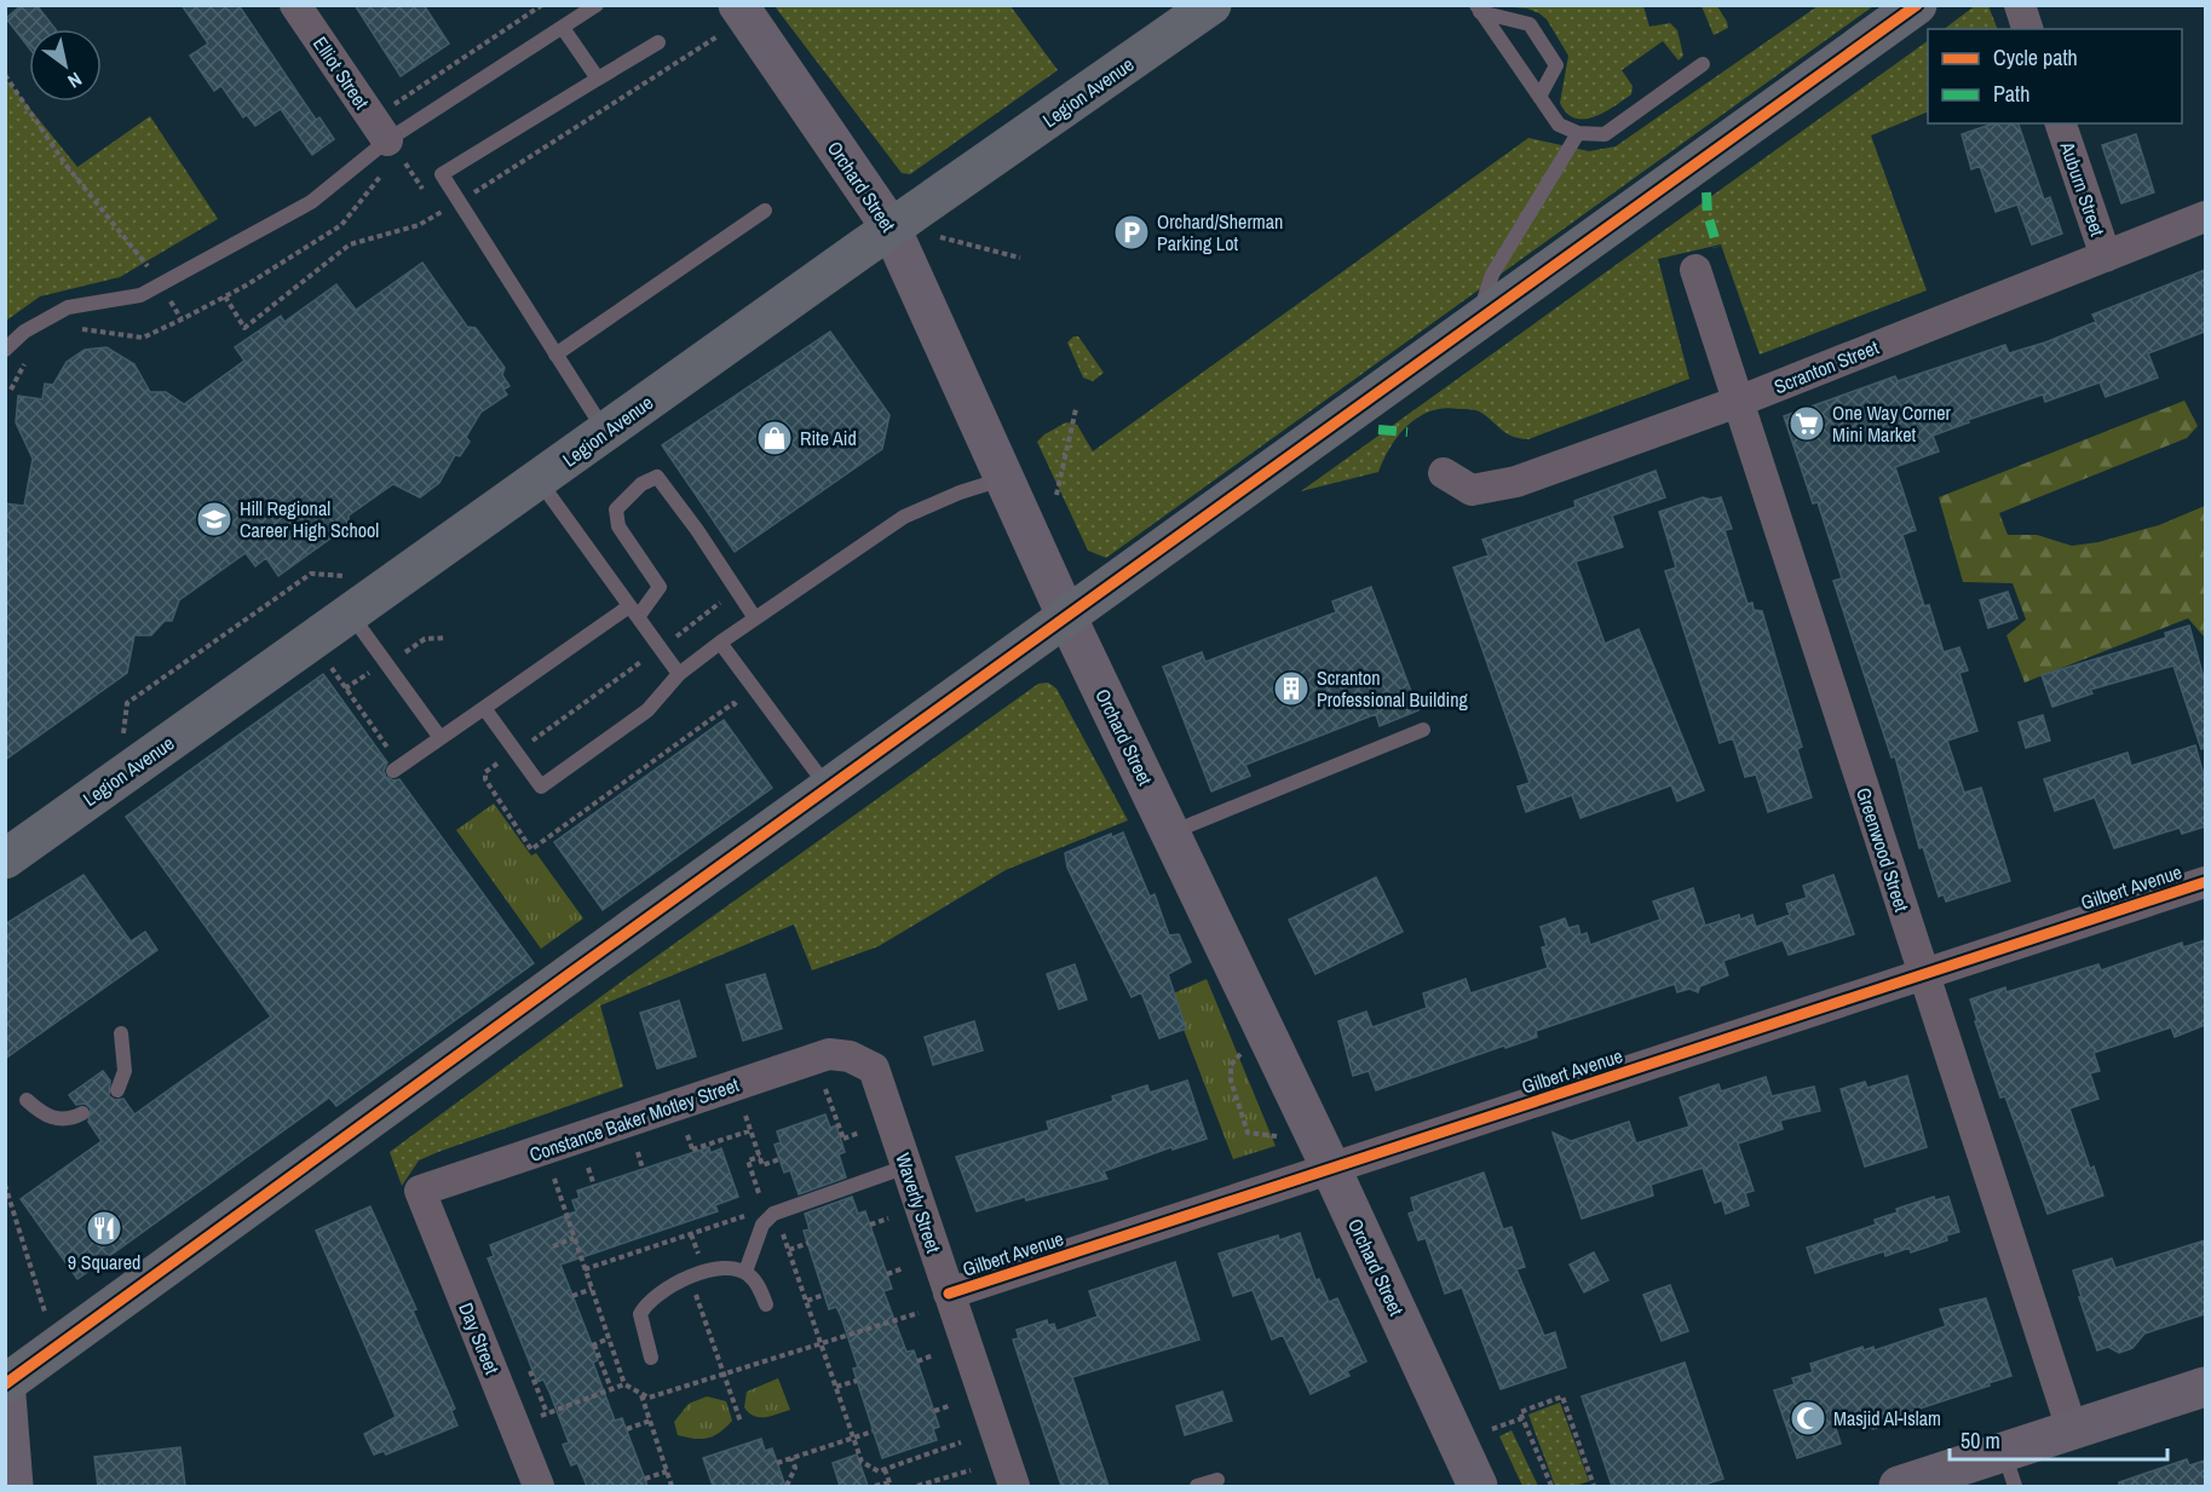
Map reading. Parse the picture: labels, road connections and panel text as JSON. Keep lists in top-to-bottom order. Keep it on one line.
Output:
{"streets":{"highway":["Legion Avenue"],"main road":["Orchard Street"],"street":["Elliot Street","Auburn Street","Scranton Street","Greenwood Street","Gilbert Avenue","Constance Baker Motley Street","Waverly Street","Day Street"]},"crossings":[["Legion Avenue","Orchard Street"],["Orchard Street","Gilbert Avenue"],["Auburn Street","Scranton Street"],["Scranton Street","Greenwood Street"],["Greenwood Street","Gilbert Avenue"],["Gilbert Avenue","Waverly Street"],["Constance Baker Motley Street","Waverly Street"],["Constance Baker Motley Street","Day Street"]],"places":{"parking":["Orchard/Sherman Parking Lot"],"supermarket":["One Way Corner Mini Market"],"shop":["Rite Aid"],"school or university":["Hill Regional Career High School"],"building":["Scranton Professional Building"],"restaurant":["9 Squared"],"mosque":["Masjid Al-Islam"]},"legend":["Cycle path","Path"],"scale_bar":"50 m","north":"bottom right"}
